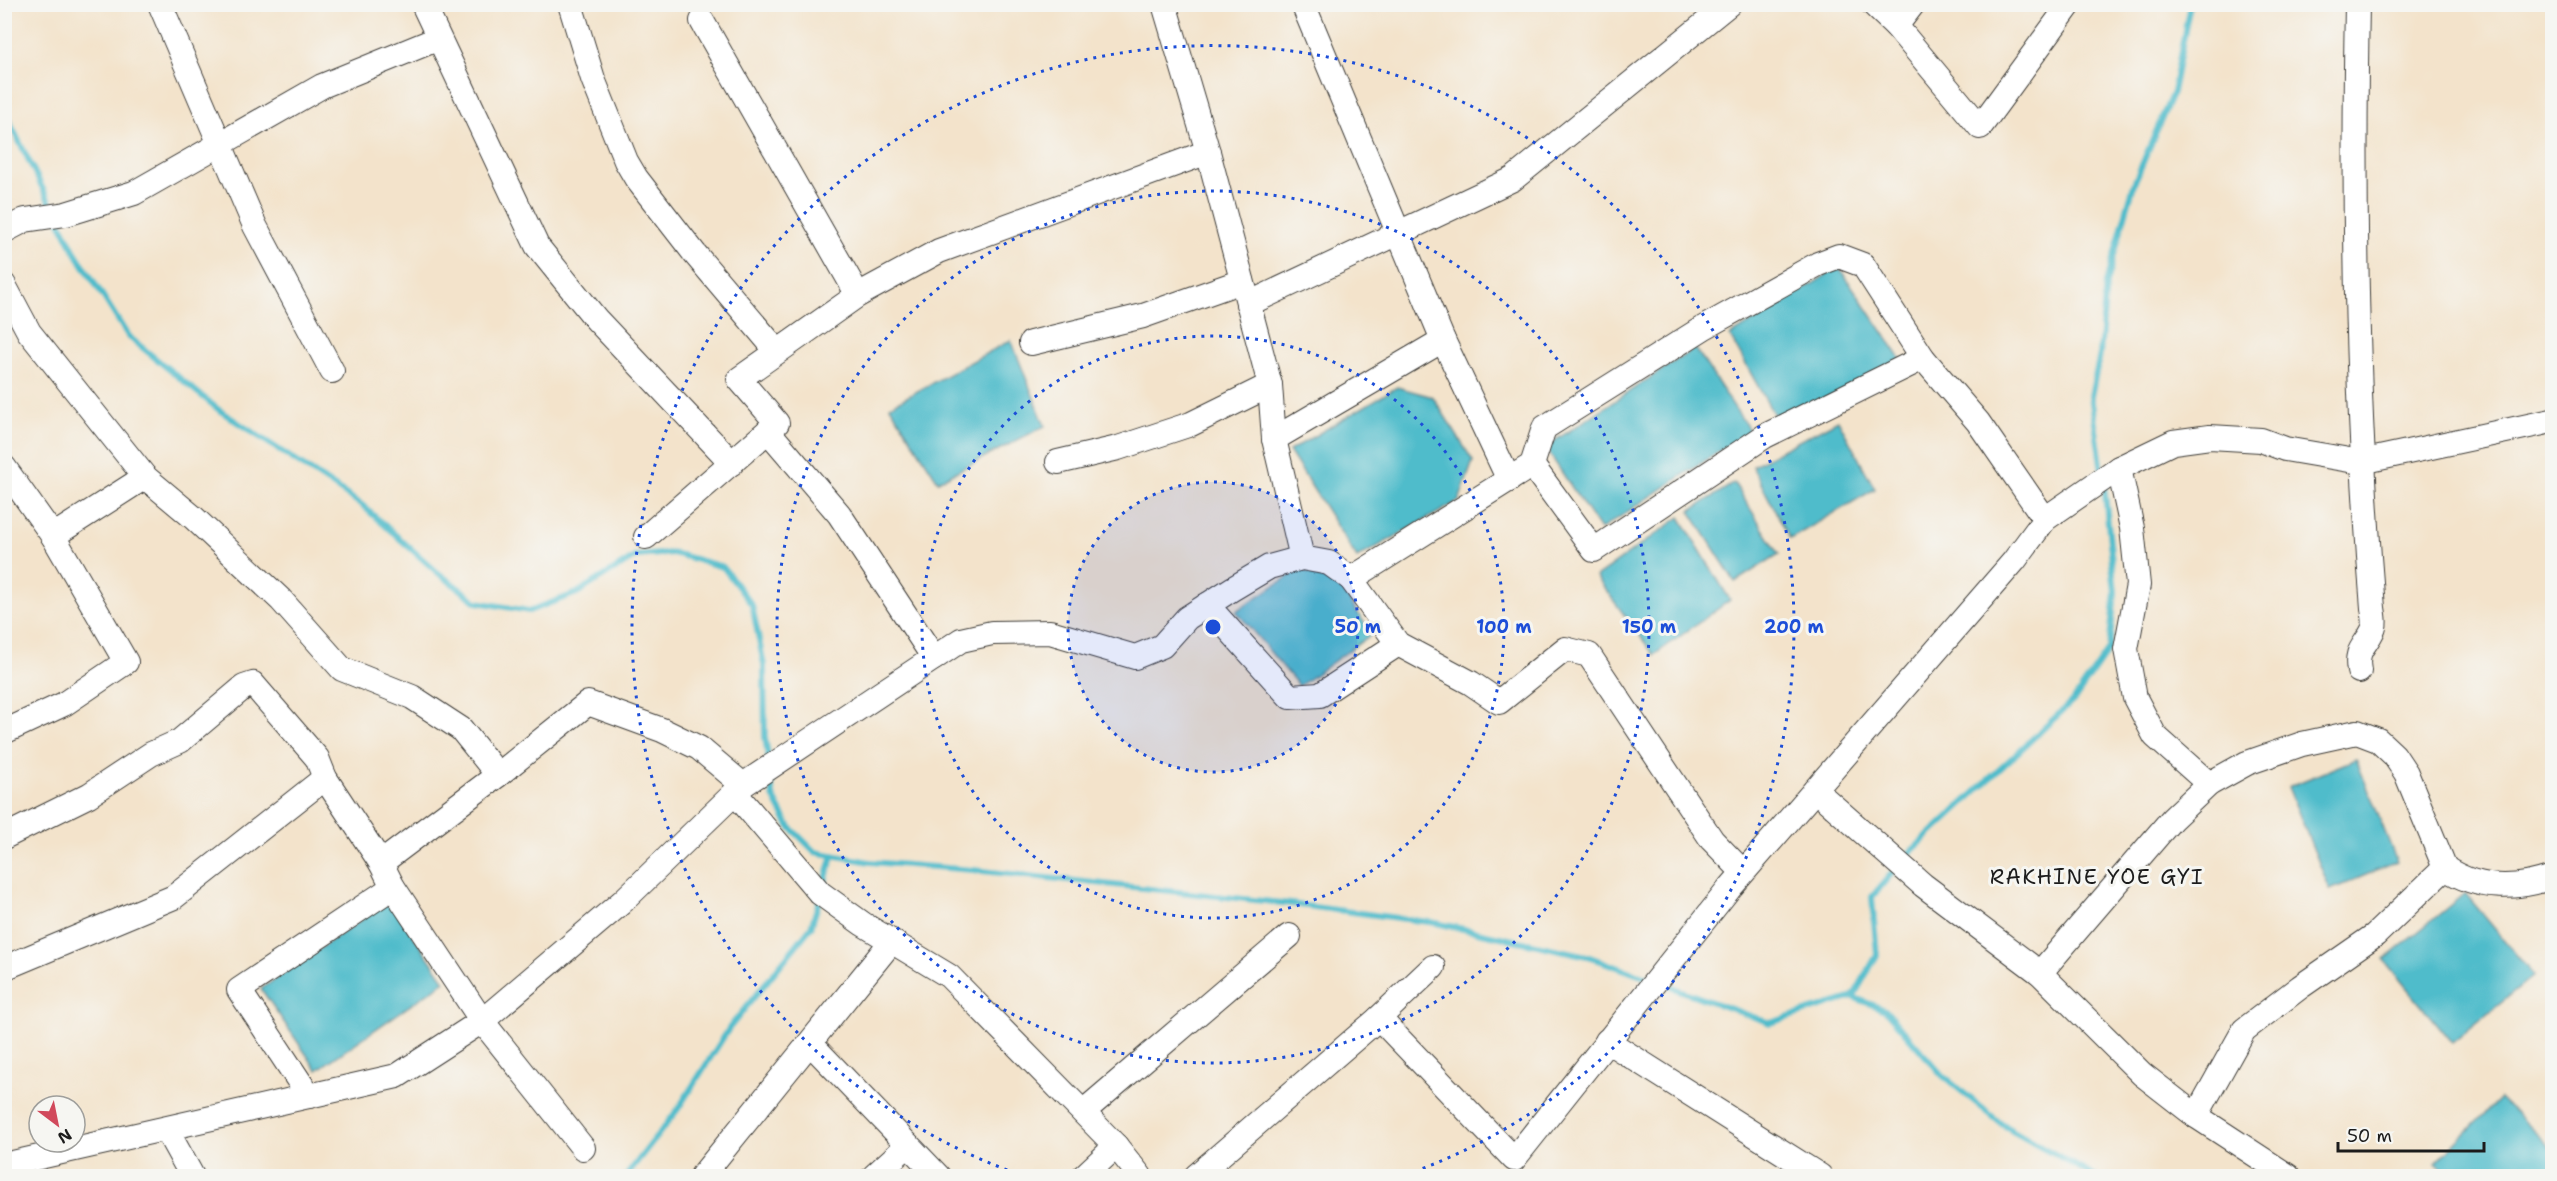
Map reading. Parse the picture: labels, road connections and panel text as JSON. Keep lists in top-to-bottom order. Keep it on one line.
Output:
{"districts":["RAKHINE YOE GYI"],"scale_bar":"50 m","north":"bottom right","rings":["50 m","100 m","150 m","200 m"]}
